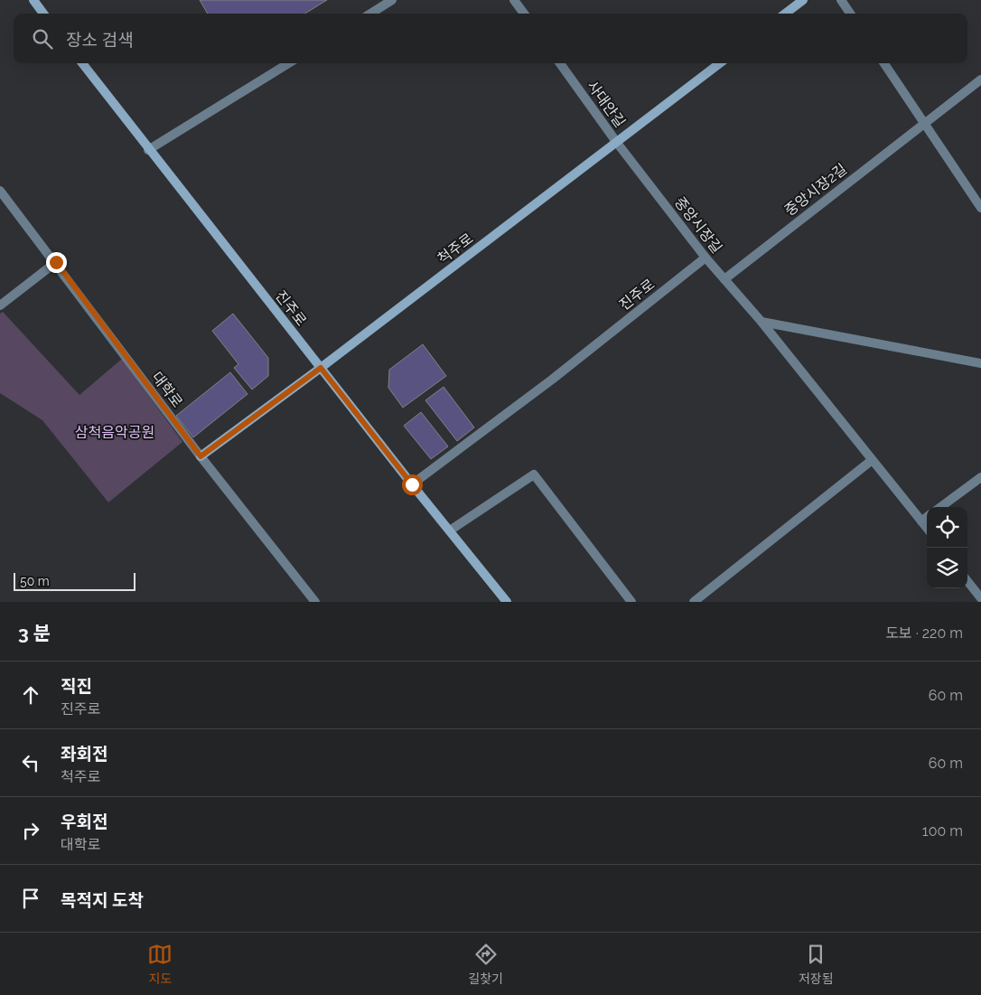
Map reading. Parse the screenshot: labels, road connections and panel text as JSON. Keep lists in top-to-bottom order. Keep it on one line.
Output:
{"streets":{"street":["사대안길","중앙시장2길","중앙시장길","척주로","진주로","대학로"]},"crossings":[["사대안길","중앙시장길"],["사대안길","척주로"],["중앙시장2길","중앙시장길"],["중앙시장길","척주로"],["중앙시장길","진주로"],["척주로","진주로"],["척주로","대학로"]],"parks":["삼척음악공원"],"scale_bar":"50 m","page":{"search":"장소 검색","scale":"50 m","heading":["3 분","도보 · 220 m"],"list":[["직진","진주로","60 m"],["좌회전","척주로","60 m"],["우회전","대학로","100 m"],"목적지 도착"],"nav":["지도","길찾기","저장됨"]}}
